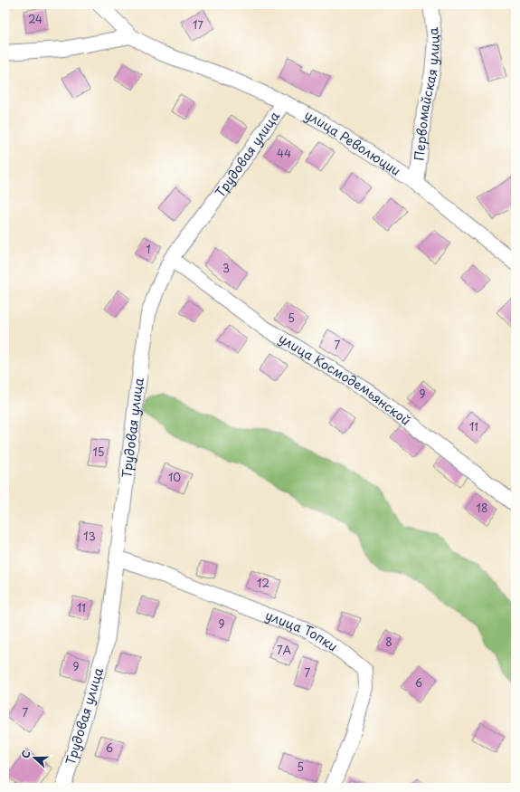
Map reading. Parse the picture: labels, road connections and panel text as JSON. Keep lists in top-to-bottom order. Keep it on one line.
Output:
{"streets":{"street":["Первомайская улица","улица Революции","Трудовая улица","улица Космодемьянской","улица Топки"]},"crossings":[["Первомайская улица","улица Революции"],["улица Революции","Трудовая улица"],["Трудовая улица","улица Космодемьянской"],["Трудовая улица","улица Топки"]],"house_numbers":["24","17","44","1","3","5","7","9","11","15","10","18","13","12","11","9","8","7А","9","7","6","7","6","5"],"north":"left"}
